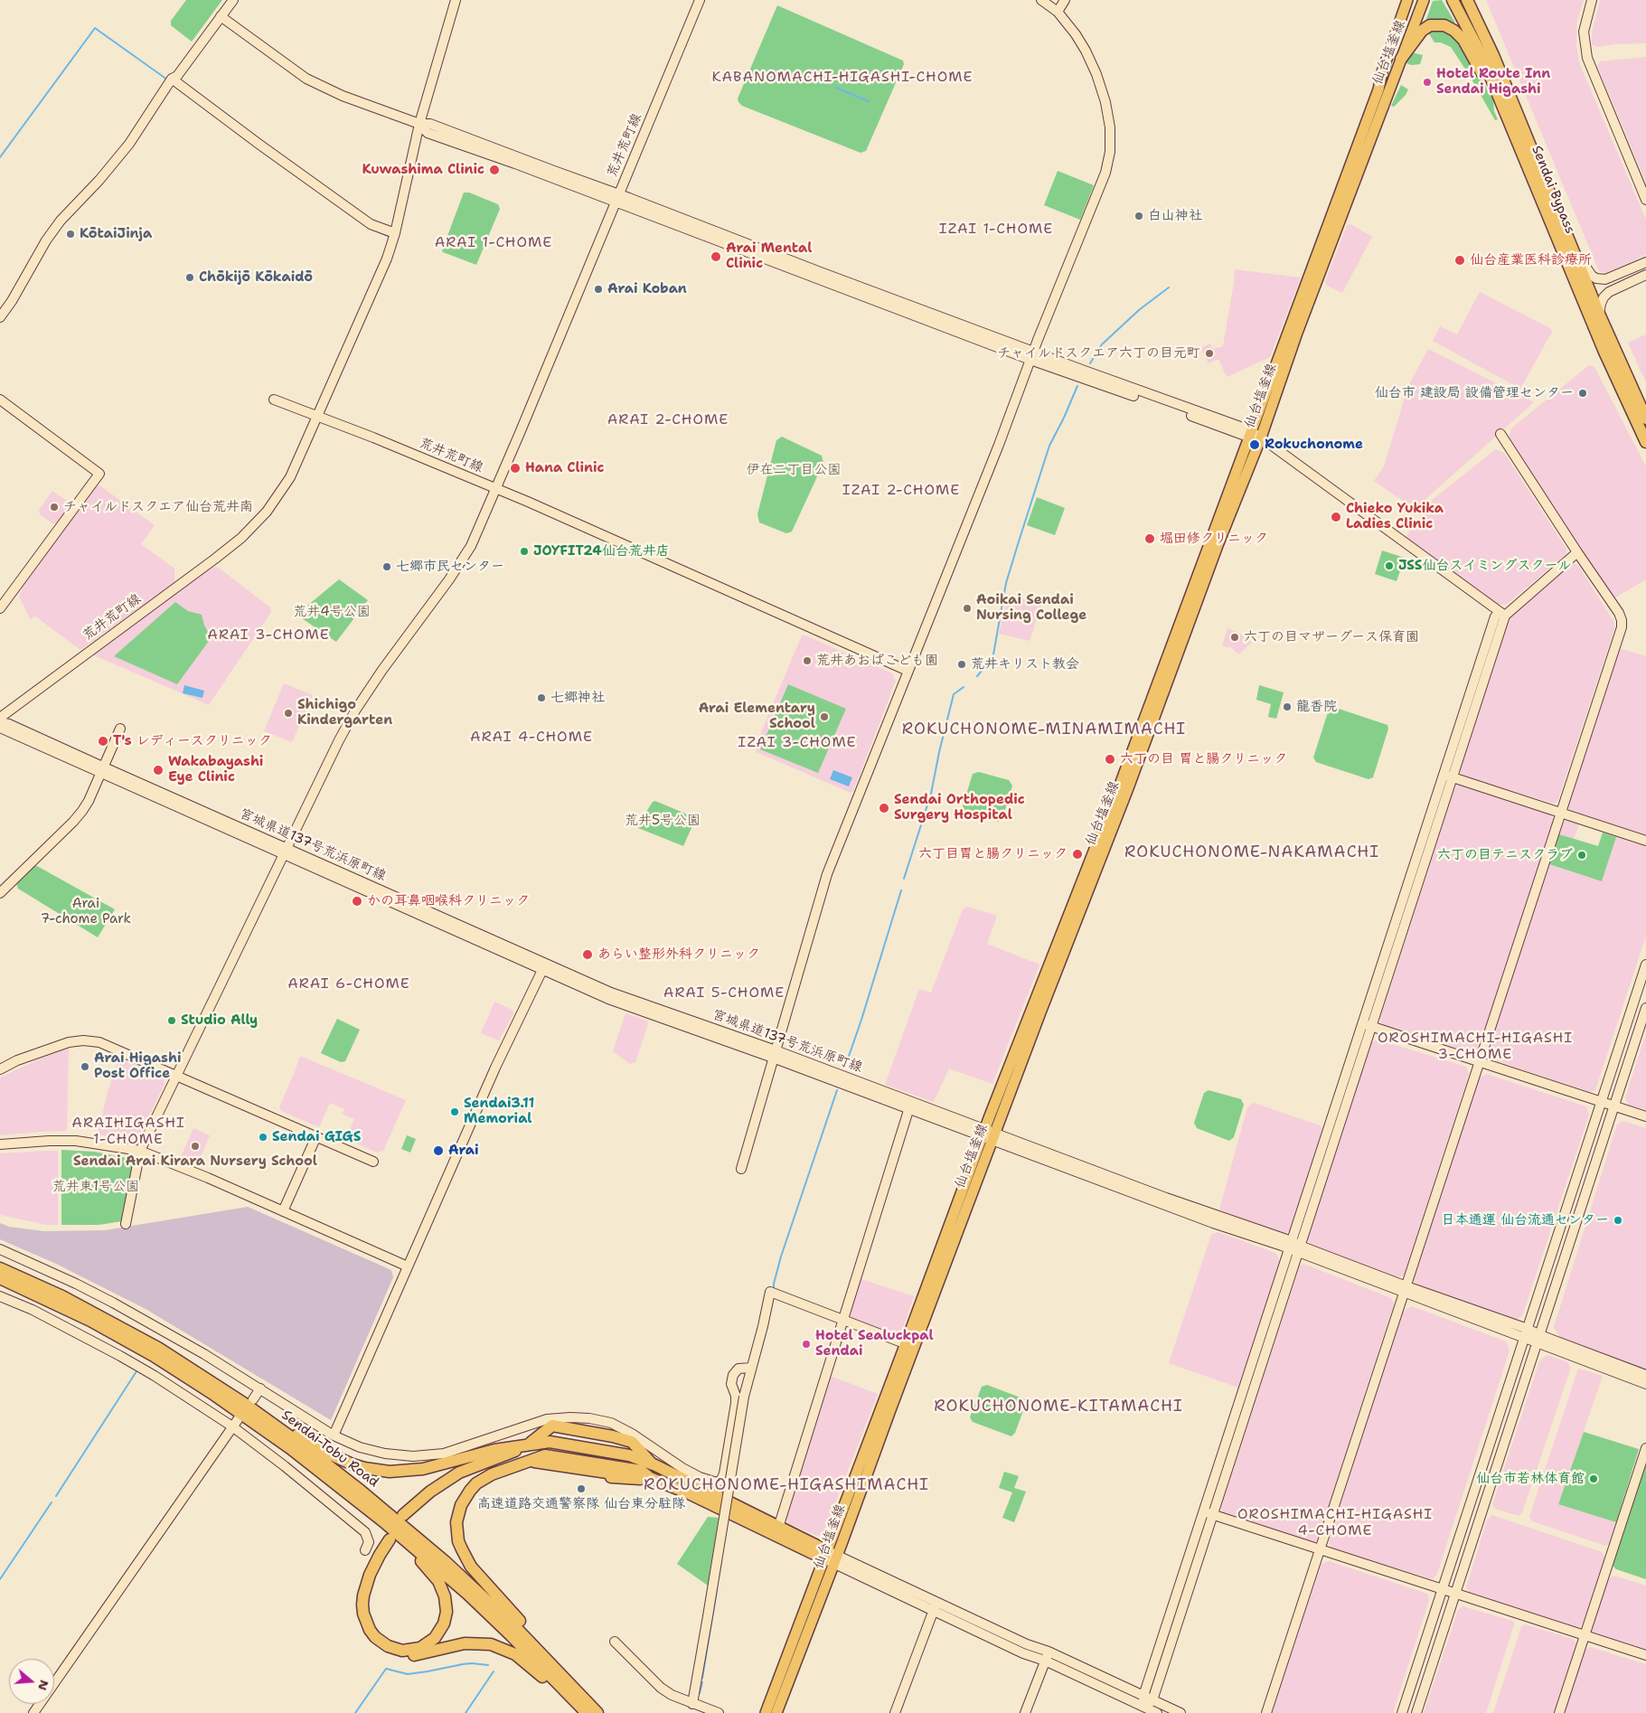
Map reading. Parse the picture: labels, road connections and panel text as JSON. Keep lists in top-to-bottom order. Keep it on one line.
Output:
{"streets":{"highway":["Sendai Bypass","Sendai-Tobu Road"],"main road":["仙台塩釜線"],"street":["荒井荒町線","宮城県道137号荒浜原町線"]},"crossings":[["仙台塩釜線","宮城県道137号荒浜原町線"]],"districts":["KABANOMACHI-HIGASHI-CHOME","IZAI 1-CHOME","ARAI 1-CHOME","ARAI 2-CHOME","IZAI 2-CHOME","ARAI 3-CHOME","ROKUCHONOME-MINAMIMACHI","ARAI 4-CHOME","IZAI 3-CHOME","ROKUCHONOME-NAKAMACHI","ARAI 6-CHOME","ARAI 5-CHOME","OROSHIMACHI-HIGASHI 3-CHOME","ARAIHIGASHI 1-CHOME","ROKUCHONOME-KITAMACHI","ROKUCHONOME-HIGASHIMACHI","OROSHIMACHI-HIGASHI 4-CHOME"],"parks":["伊在二丁目公園","荒井4号公園","荒井5号公園","Arai 7-chome Park","荒井東1号公園"],"places":["Hotel Route Inn Sendai Higashi","Kuwashima Clinic","白山神社","KōtaiJinja","Arai Mental Clinic","仙台産業医科診療所","Chōkijō Kōkaidō","Arai Koban","チャイルドスクエア六丁の目元町","仙台市 建設局 設備管理センター","Rokuchonome","Hana Clinic","チャイルドスクエア仙台荒井南","Chieko Yukika Ladies Clinic","堀田修クリニック","JOYFIT24仙台荒井店","JSS仙台スイミングスクール","七郷市民センター","Aoikai Sendai Nursing College","六丁の目マザーグース保育園","荒井あおばこども園","荒井キリスト教会","七郷神社","龍香院","Shichigo Kindergarten","Arai Elementary School","T's レディースクリニック","六丁の目 胃と腸クリニック","Wakabayashi Eye Clinic","Sendai Orthopedic Surgery Hospital","六丁目胃と腸クリニック","六丁の目テニスクラブ","かの耳鼻咽喉科クリニック","あらい整形外科クリニック","Studio Ally","Arai Higashi Post Office","Sendai3.11 Memorial","Sendai GIGS","Sendai Arai Kirara Nursery School","Arai","日本通運 仙台流通センター","Hotel Sealuckpal Sendai","仙台市若林体育館","高速道路交通警察隊 仙台東分駐隊"],"north":"right"}
